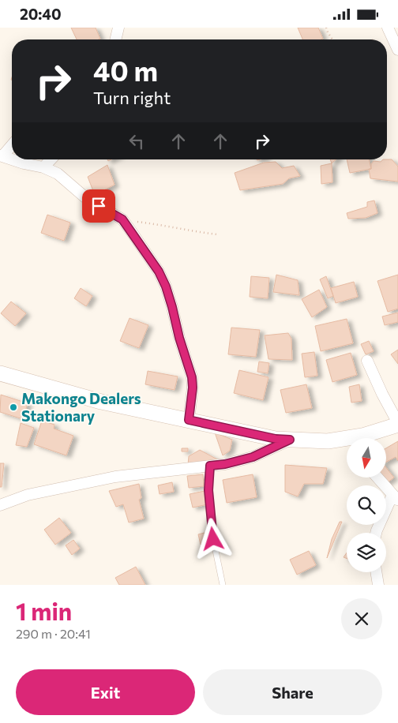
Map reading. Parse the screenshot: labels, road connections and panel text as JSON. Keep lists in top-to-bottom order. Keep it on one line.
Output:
{"places":["Makongo Dealers Stationary"],"north":"bottom","page":{"status":"20:40","turn":["40 m","Turn right"],"heading":["1 min","290 m · 20:41"],"buttons":["Exit","Share"]}}
